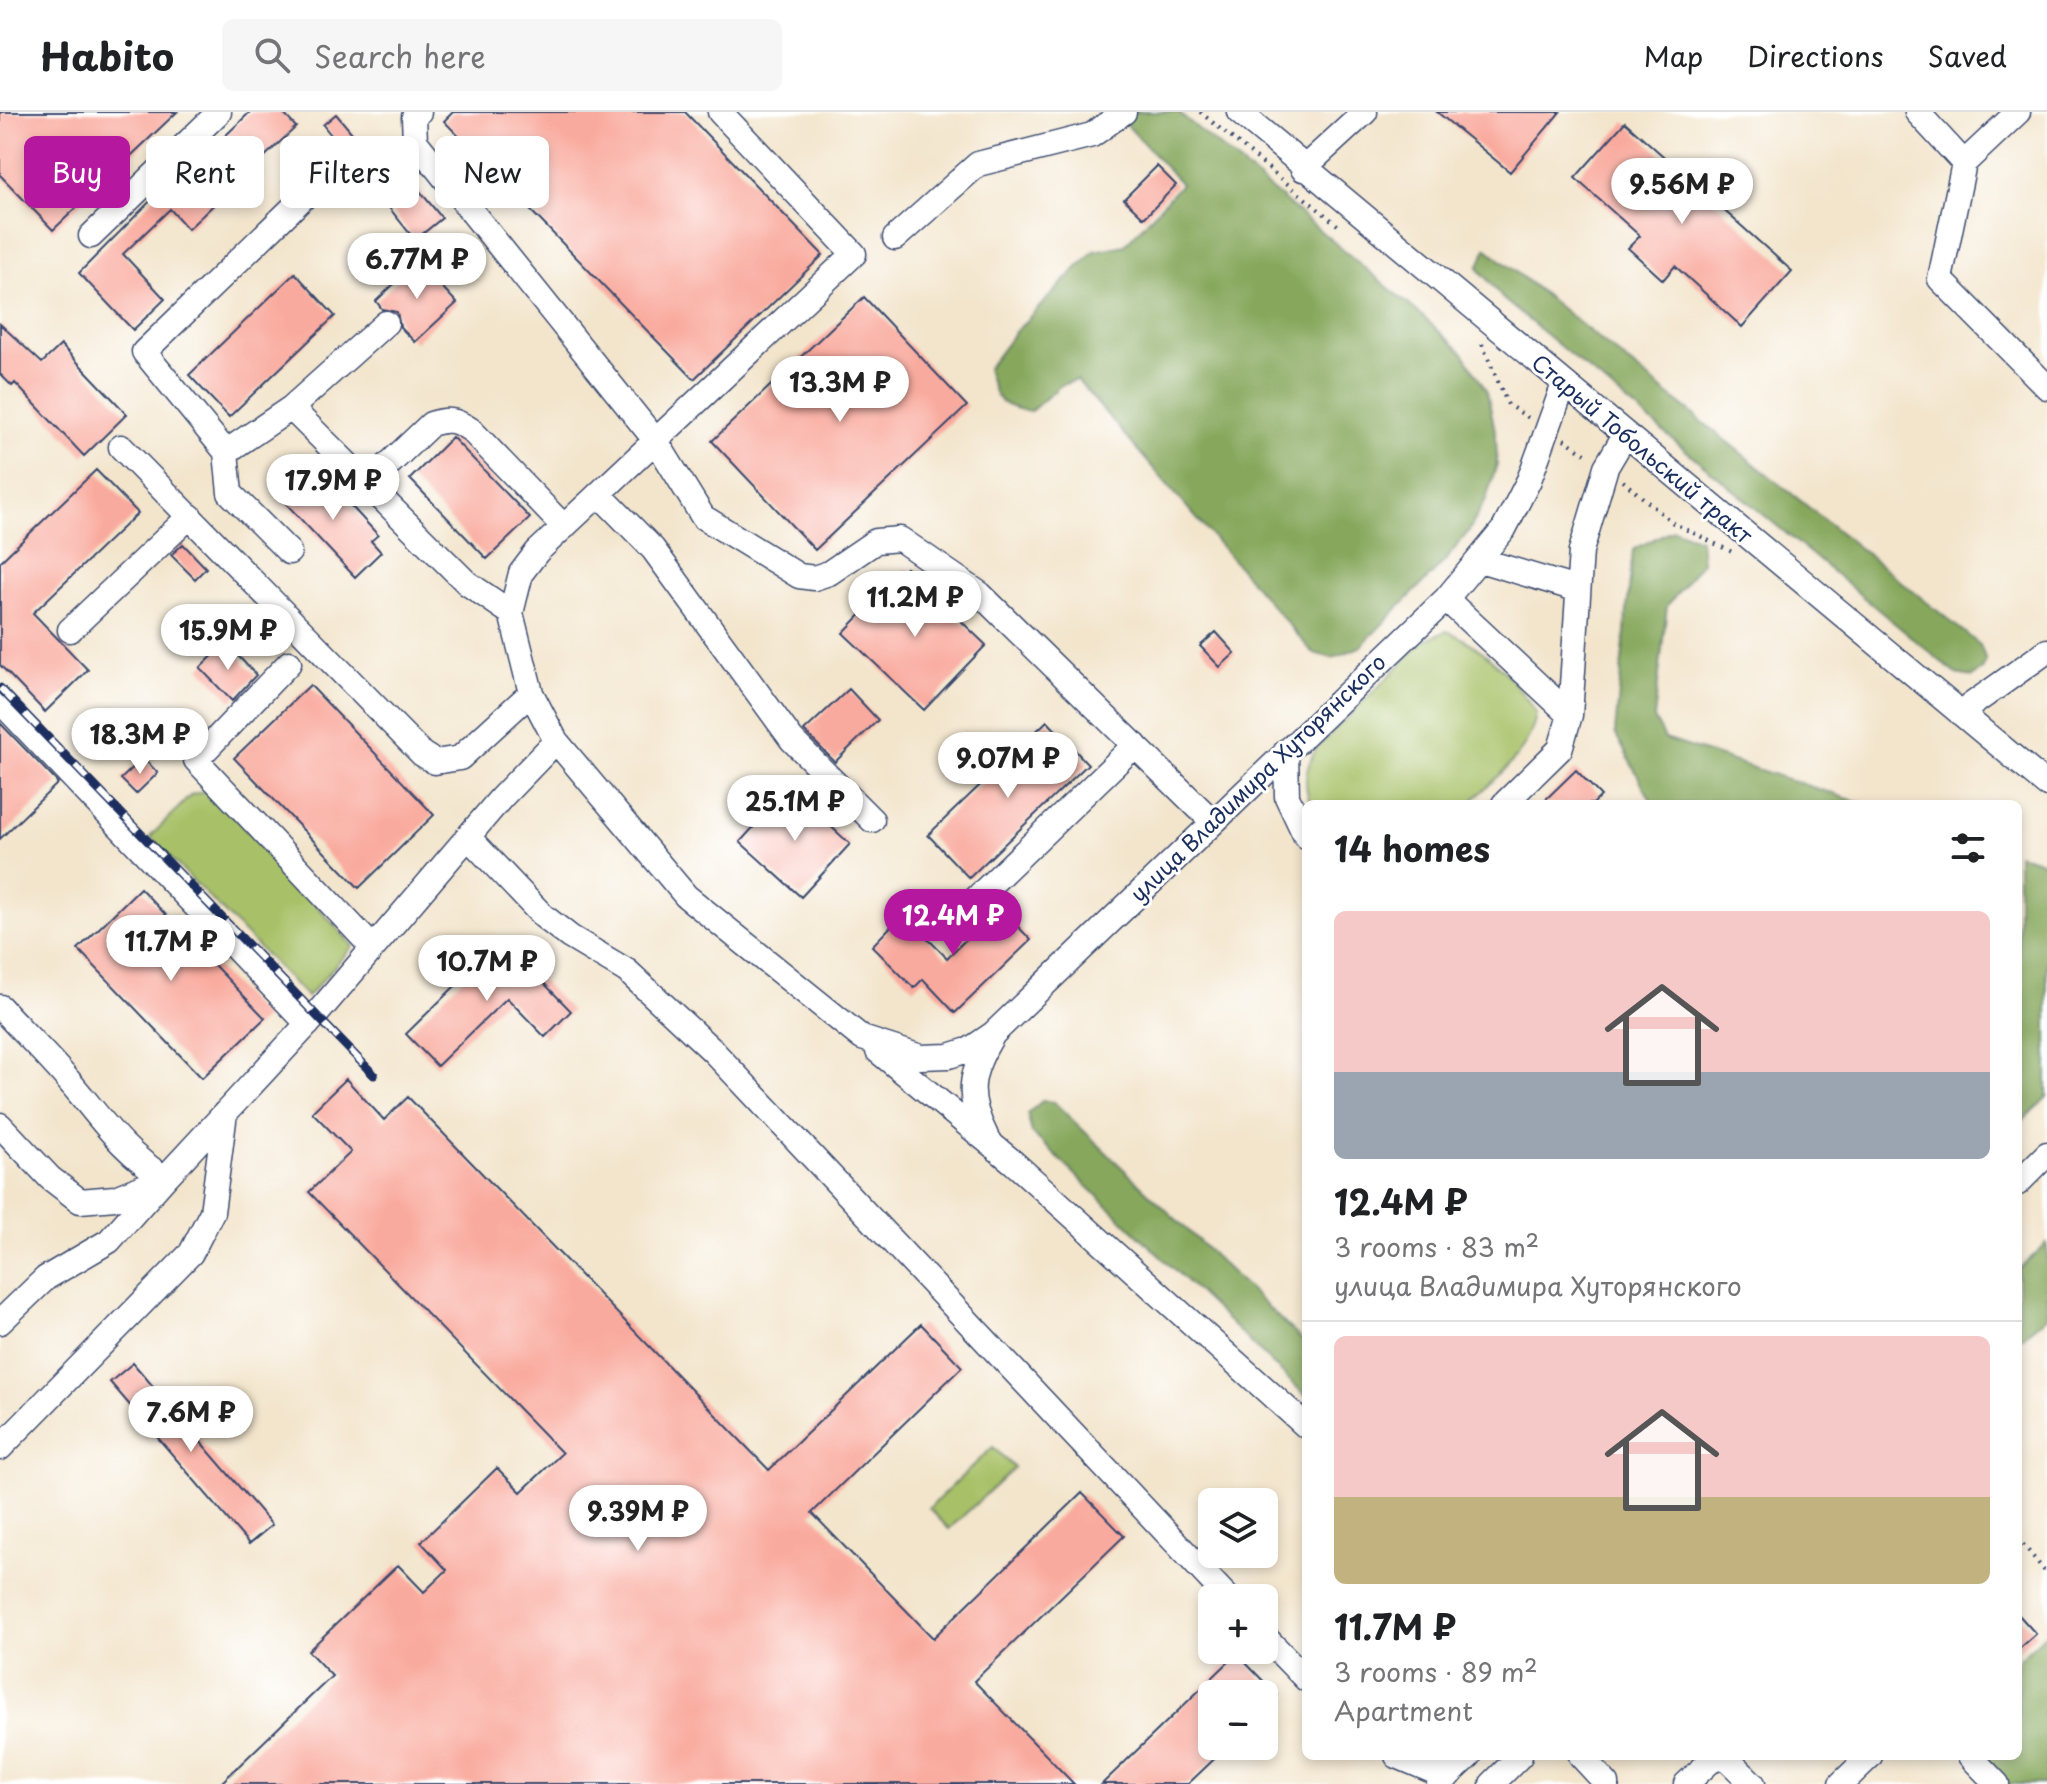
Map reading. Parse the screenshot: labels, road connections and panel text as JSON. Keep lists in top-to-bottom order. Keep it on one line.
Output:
{"streets":{"street":["Старый Тобольский тракт","улица Владимира Хуторянского"]},"crossings":[["Старый Тобольский тракт","улица Владимира Хуторянского"]],"page":{"header":"Habito","search":"Search here","nav":["Map","Directions","Saved"],"chip":["Buy","Rent","Filters","New"],"price":["9.56M ₽","6.77M ₽","13.3M ₽","17.9M ₽","11.2M ₽","15.9M ₽","18.3M ₽","9.07M ₽","25.1M ₽","12.4M ₽","11.7M ₽","10.7M ₽","7.6M ₽","9.39M ₽"],"heading":"14 homes","list":[{"name":"12.4M ₽","note":"3 rooms · 83 m² · улица Владимира Хуторянского"},{"name":"11.7M ₽","note":"3 rooms · 89 m² · Apartment"}],"map_buttons":["+","−"]}}
